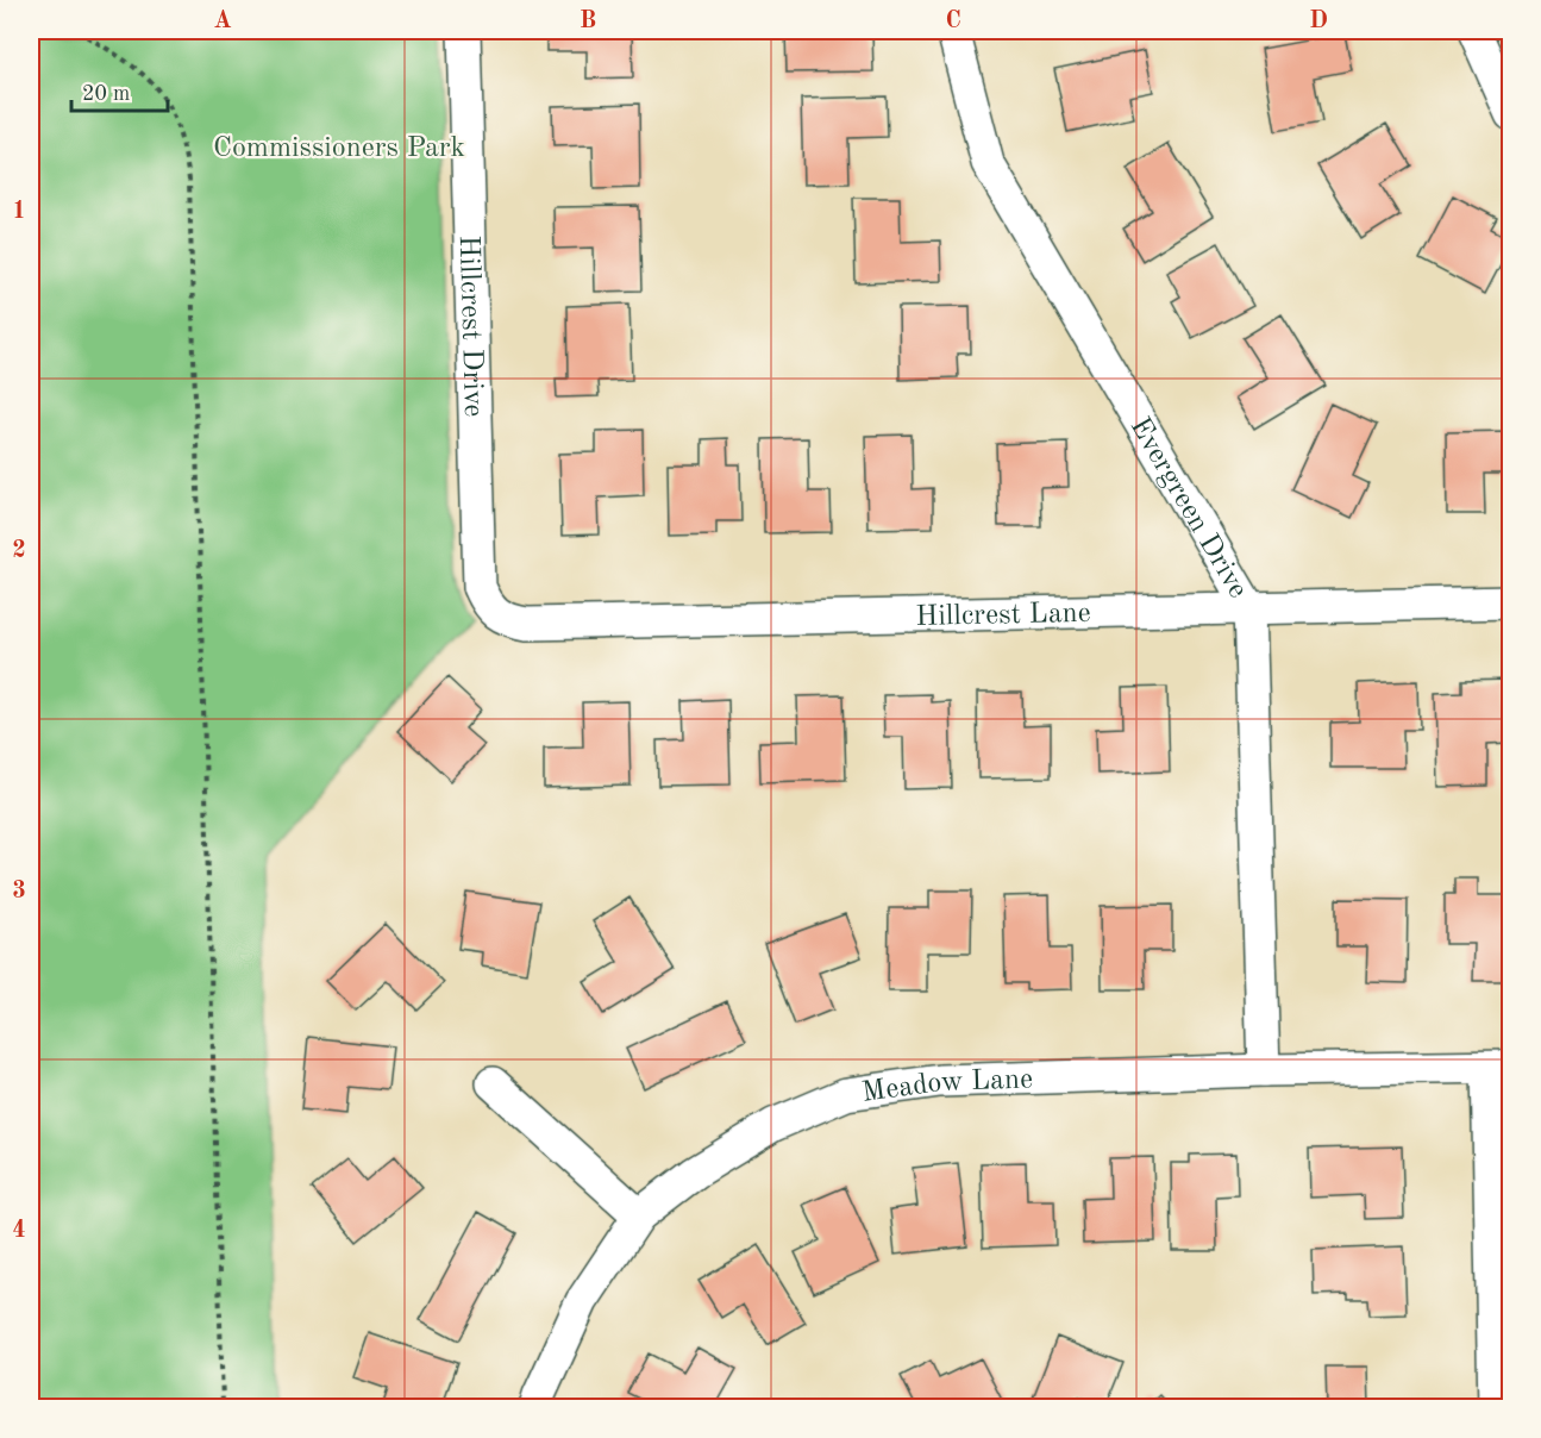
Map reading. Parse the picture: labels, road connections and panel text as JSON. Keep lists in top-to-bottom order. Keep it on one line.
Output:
{"streets":{"street":["Hillcrest Drive","Evergreen Drive","Hillcrest Lane","Meadow Lane"]},"crossings":[["Hillcrest Drive","Hillcrest Lane"],["Evergreen Drive","Hillcrest Lane"],["Evergreen Drive","Meadow Lane"]],"parks":["Commissioners Park"],"scale_bar":"20 m","grid":{"columns":["A","B","C","D"],"rows":["1","2","3","4"]}}
